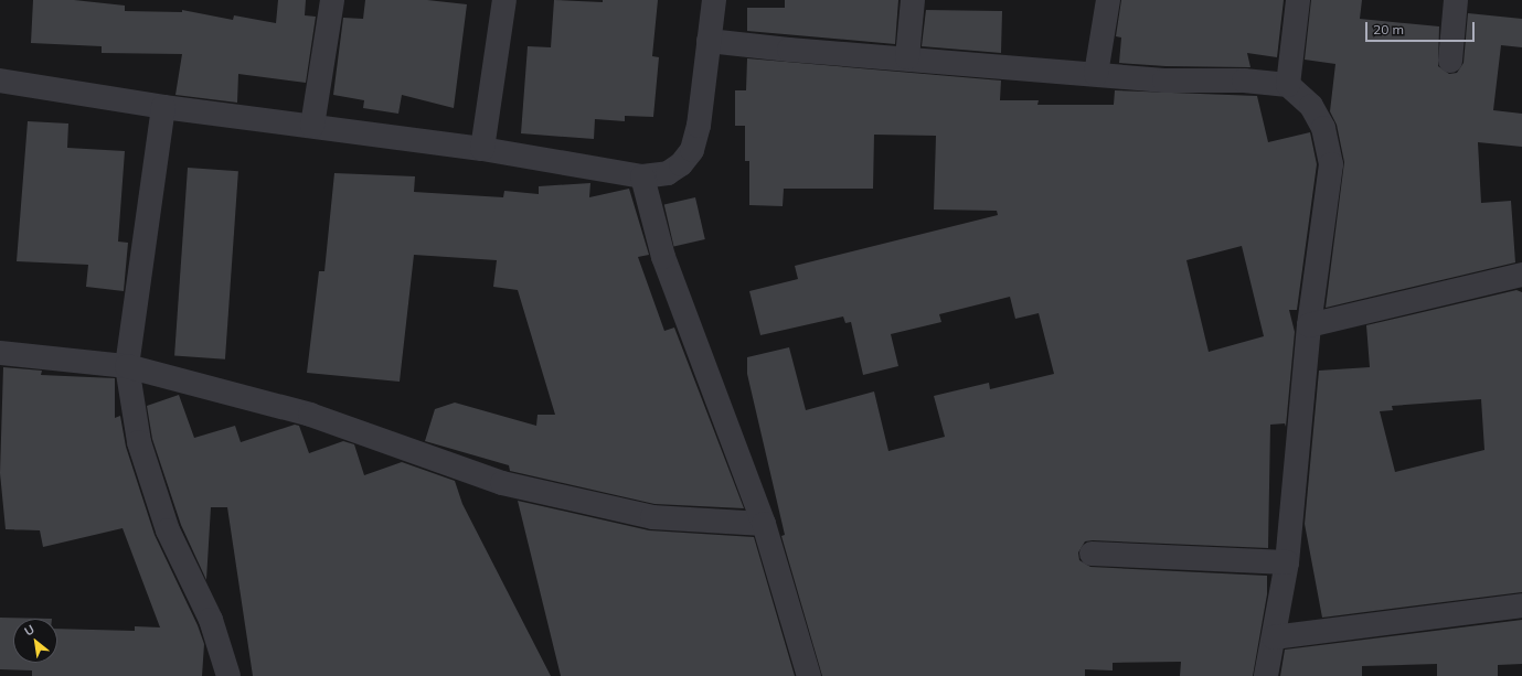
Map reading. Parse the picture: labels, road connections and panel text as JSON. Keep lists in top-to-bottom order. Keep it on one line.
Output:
{"scale_bar":"20 m","north":"top left"}
